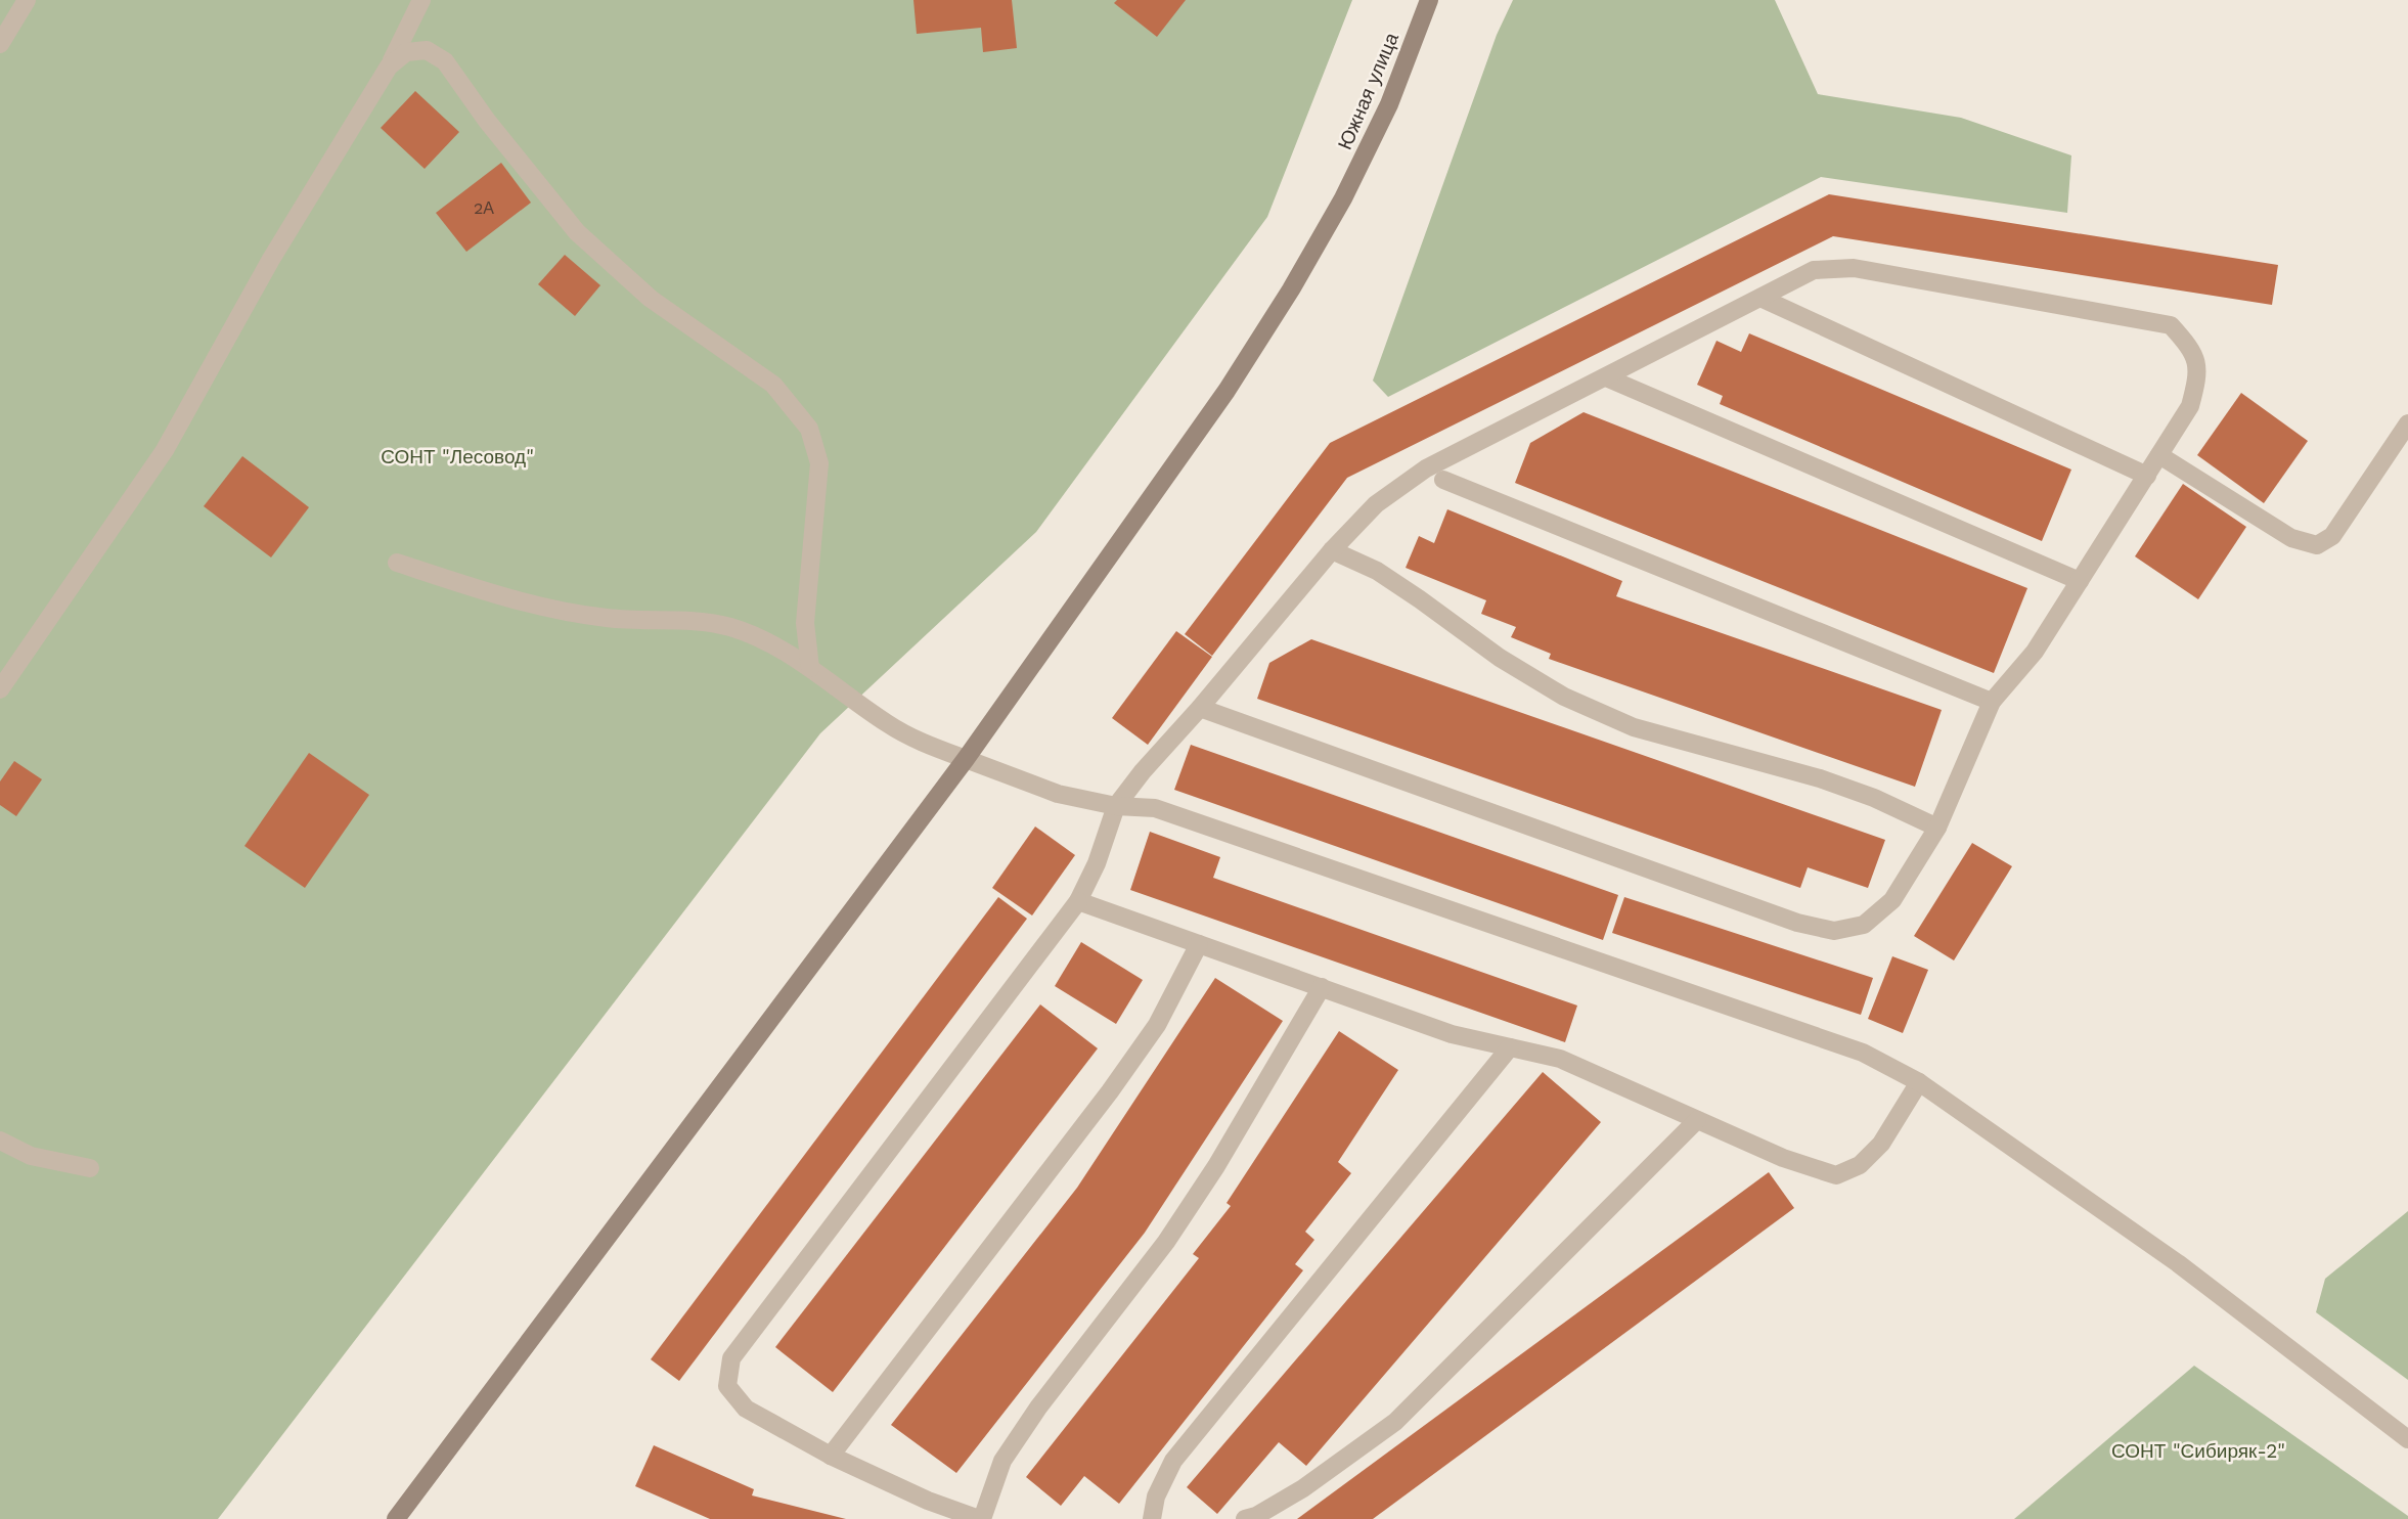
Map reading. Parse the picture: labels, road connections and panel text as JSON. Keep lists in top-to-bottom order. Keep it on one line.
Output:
{"streets":{"main road":["Южная улица"]},"parks":["СОНТ \"Лесовод\"","СОНТ \"Сибиряк-2\""],"house_numbers":["2А"]}
